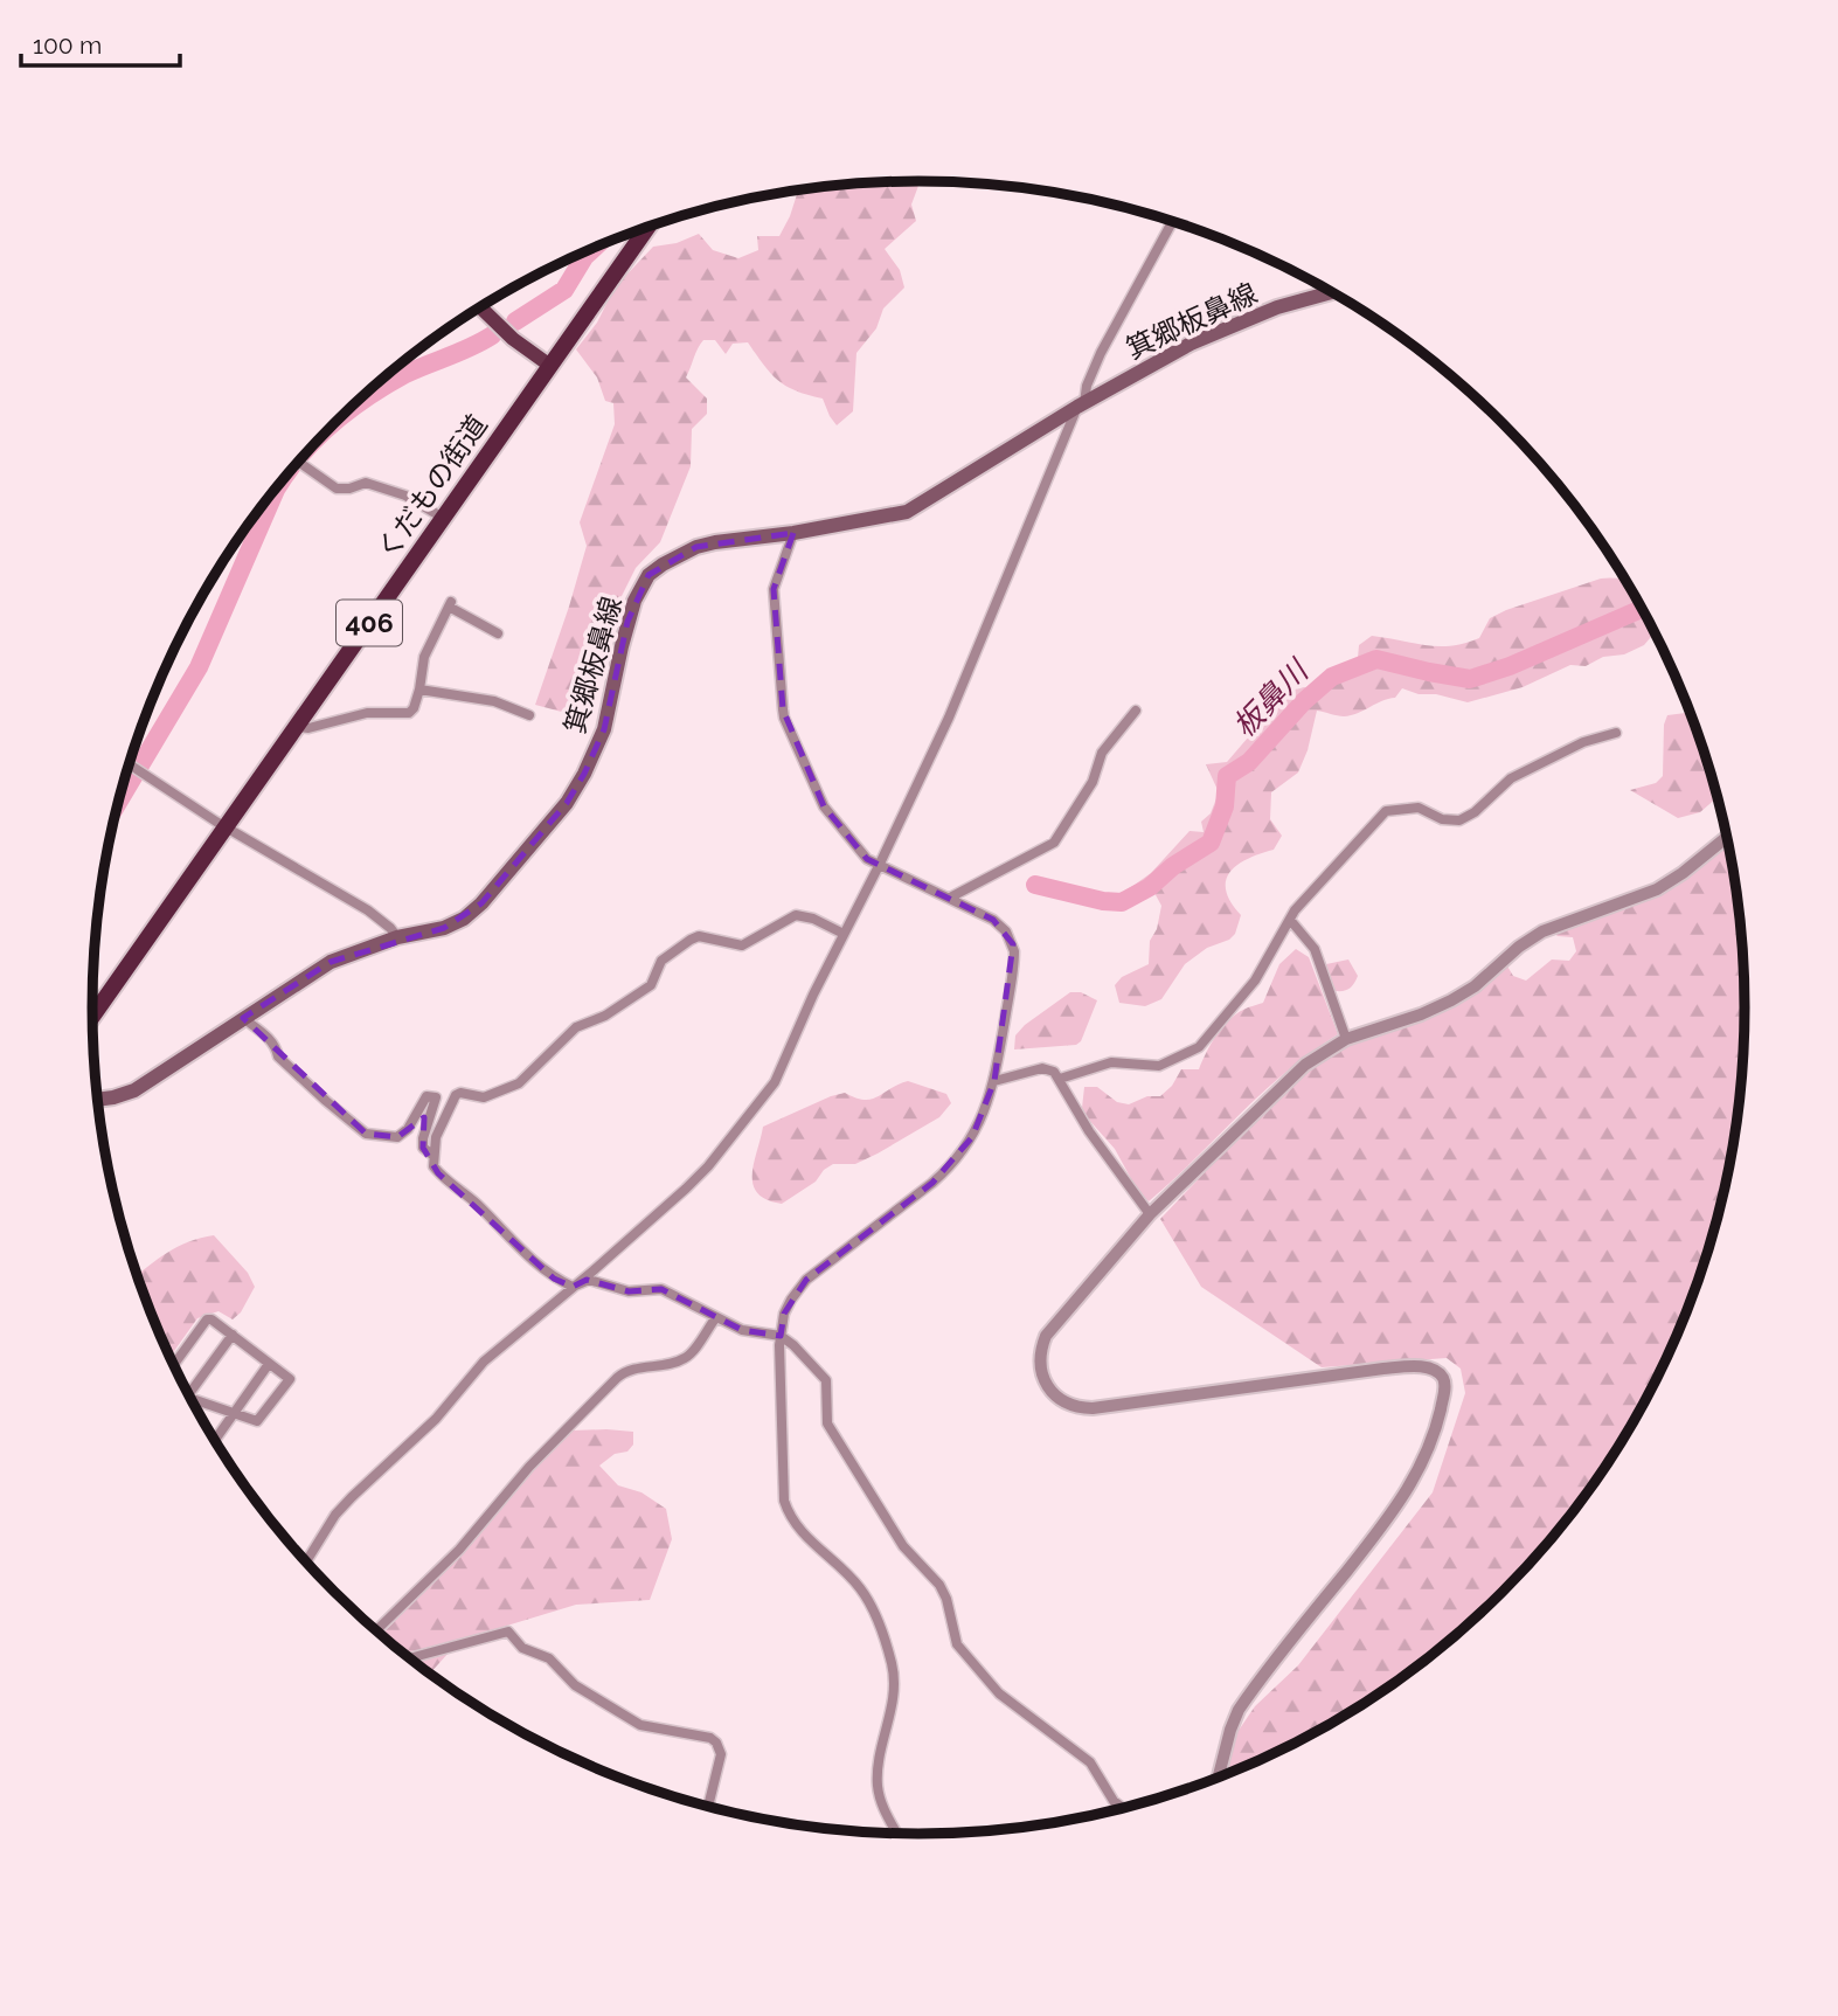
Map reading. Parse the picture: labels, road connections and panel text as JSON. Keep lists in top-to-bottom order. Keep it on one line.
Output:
{"streets":{"highway":["くだもの街道","406"],"main road":["箕郷板鼻線"]},"water":["板鼻川"],"scale_bar":"100 m"}
